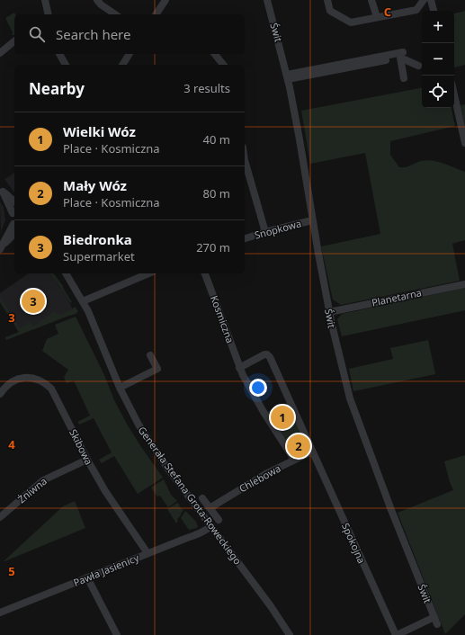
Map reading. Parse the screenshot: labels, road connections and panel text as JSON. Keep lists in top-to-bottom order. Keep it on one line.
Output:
{"streets":{"street":["Świt","Snopkowa","Planetarna","Kosmiczna","Skibowa","Chlebowa","Żniwna","Generała Stefana Grota-Roweckiego","Spokojna","Pawła Jasienicy"]},"crossings":[["Świt","Snopkowa"],["Świt","Planetarna"],["Świt","Spokojna"],["Kosmiczna","Chlebowa"],["Skibowa","Żniwna"],["Skibowa","Pawła Jasienicy"],["Chlebowa","Spokojna"],["Generała Stefana Grota-Roweckiego","Pawła Jasienicy"]],"page":{"map_buttons":["+","−"],"search":"Search here","heading":["Nearby","3 results"],"list":[{"mark":"1","name":"Wielki Wóz","note":"Place · Kosmiczna","value":"40 m"},{"mark":"2","name":"Mały Wóz","note":"Place · Kosmiczna","value":"80 m"},{"mark":"3","name":"Biedronka","note":"Supermarket","value":"270 m"}],"pins":["3","1","2"]},"grid":{"columns":["C"],"rows":["3","4","5"]}}
